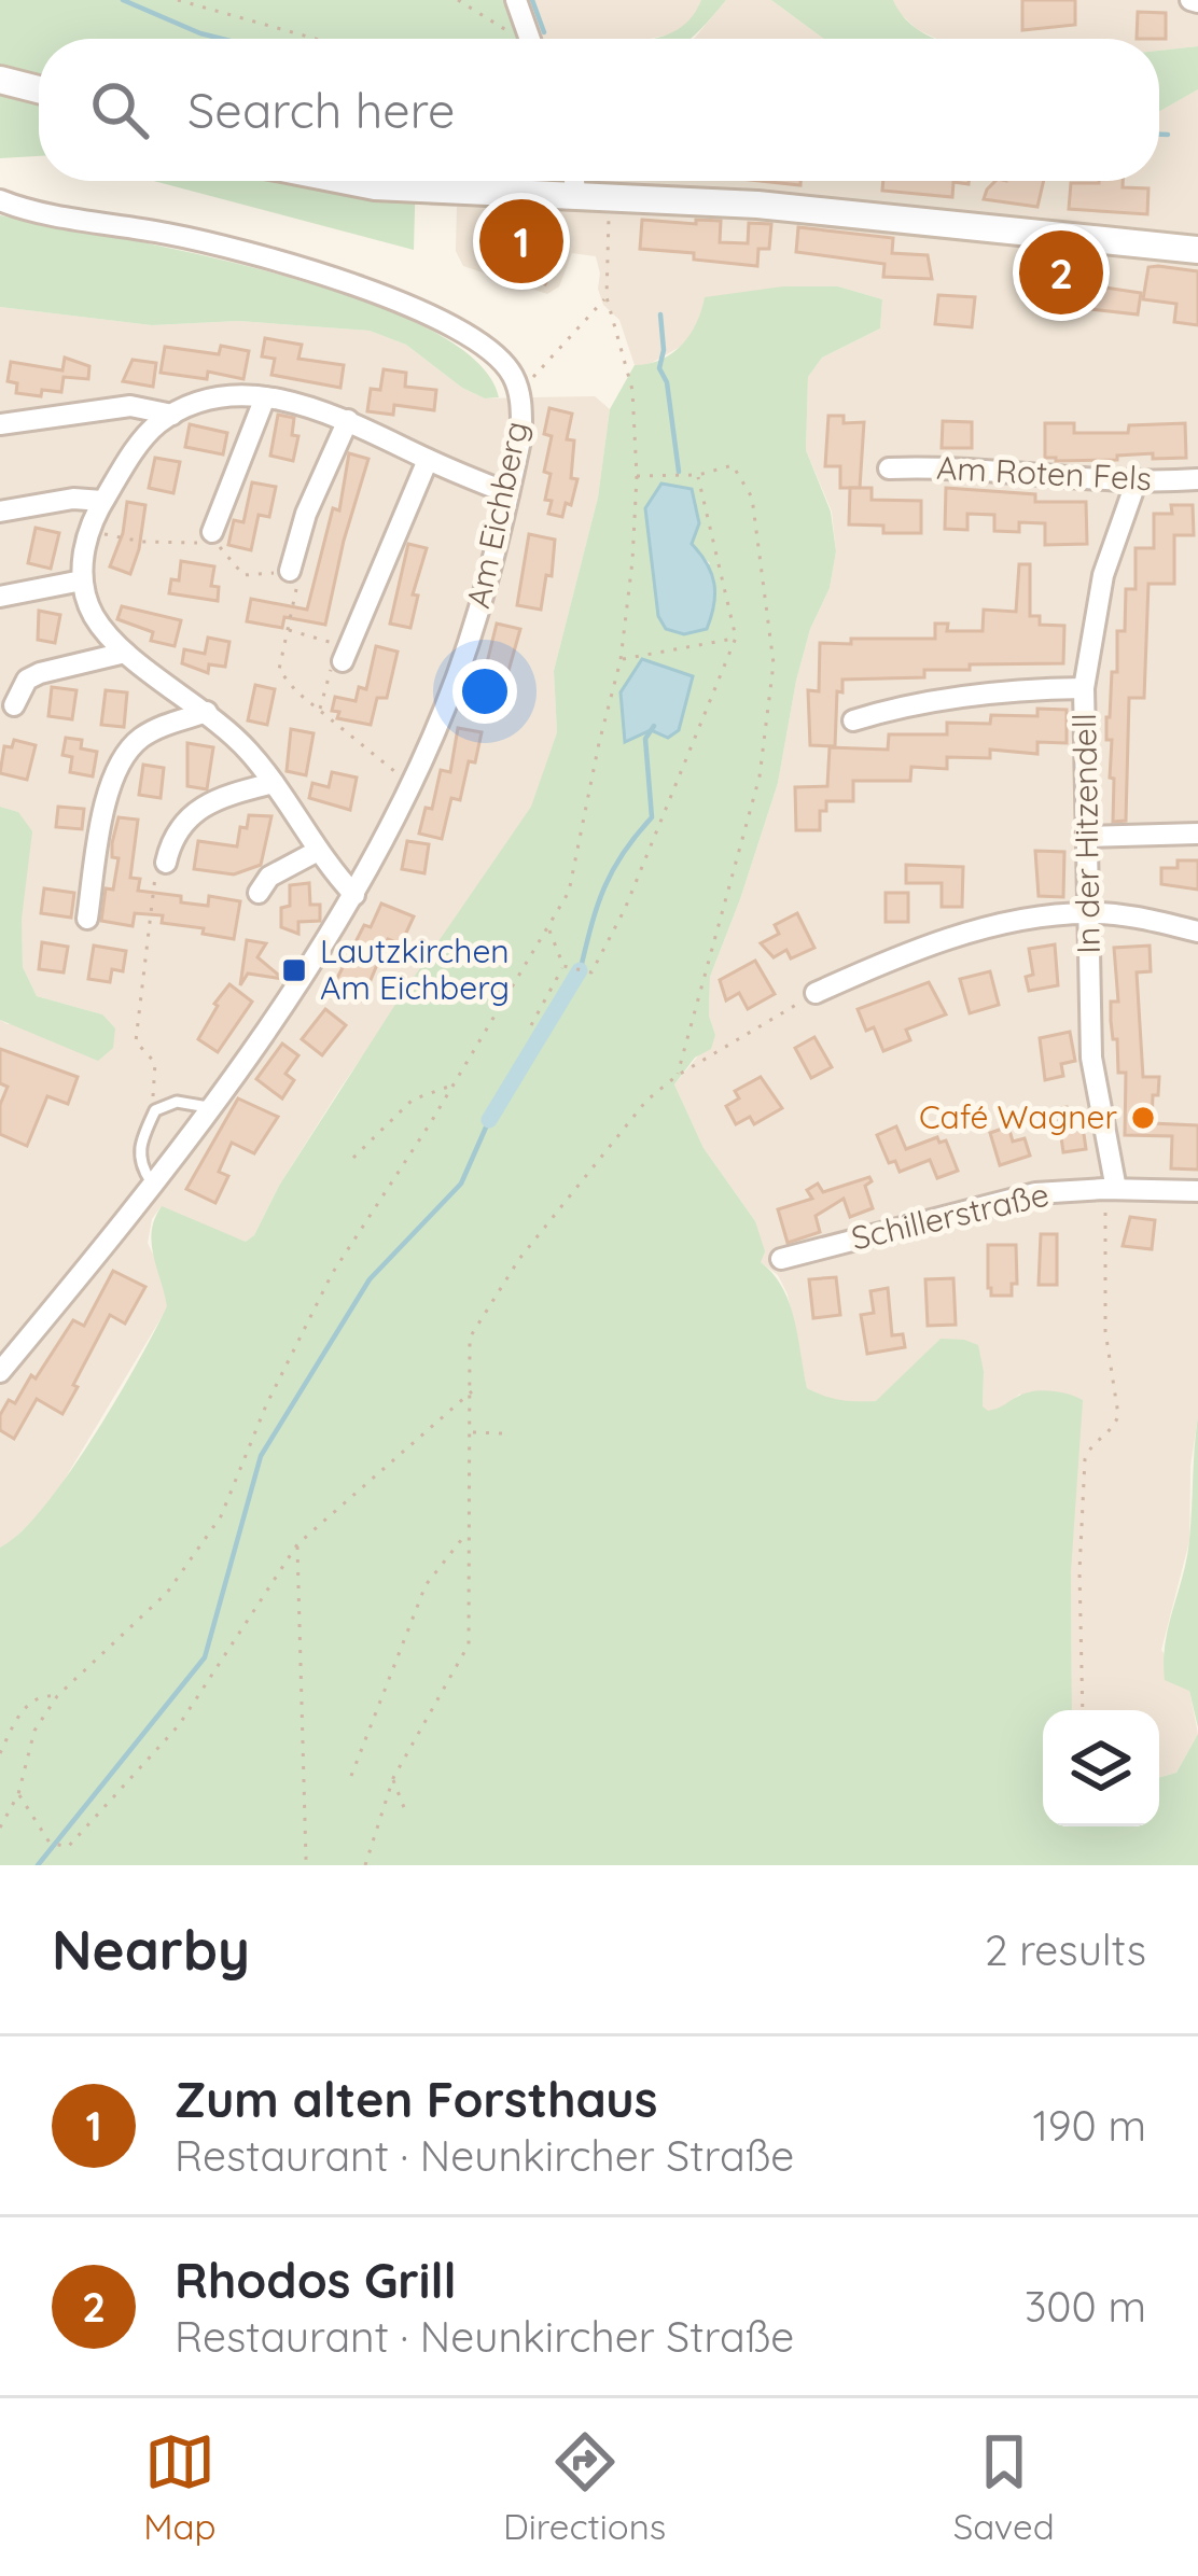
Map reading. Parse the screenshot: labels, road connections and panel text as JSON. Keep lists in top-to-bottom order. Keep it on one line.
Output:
{"streets":{"street":["Am Roten Fels","Am Eichberg","In der Hitzendell","Schillerstraße"]},"crossings":[["Am Roten Fels","In der Hitzendell"],["In der Hitzendell","Schillerstraße"]],"places":{"transit":["Lautzkirchen Am Eichberg"],"other":["Café Wagner"]},"page":{"search":"Search here","pins":["1","2"],"heading":["Nearby","2 results"],"list":[{"mark":"1","name":"Zum alten Forsthaus","note":"Restaurant · Neunkircher Straße","value":"190 m"},{"mark":"2","name":"Rhodos Grill","note":"Restaurant · Neunkircher Straße","value":"300 m"}],"nav":["Map","Directions","Saved"]}}
